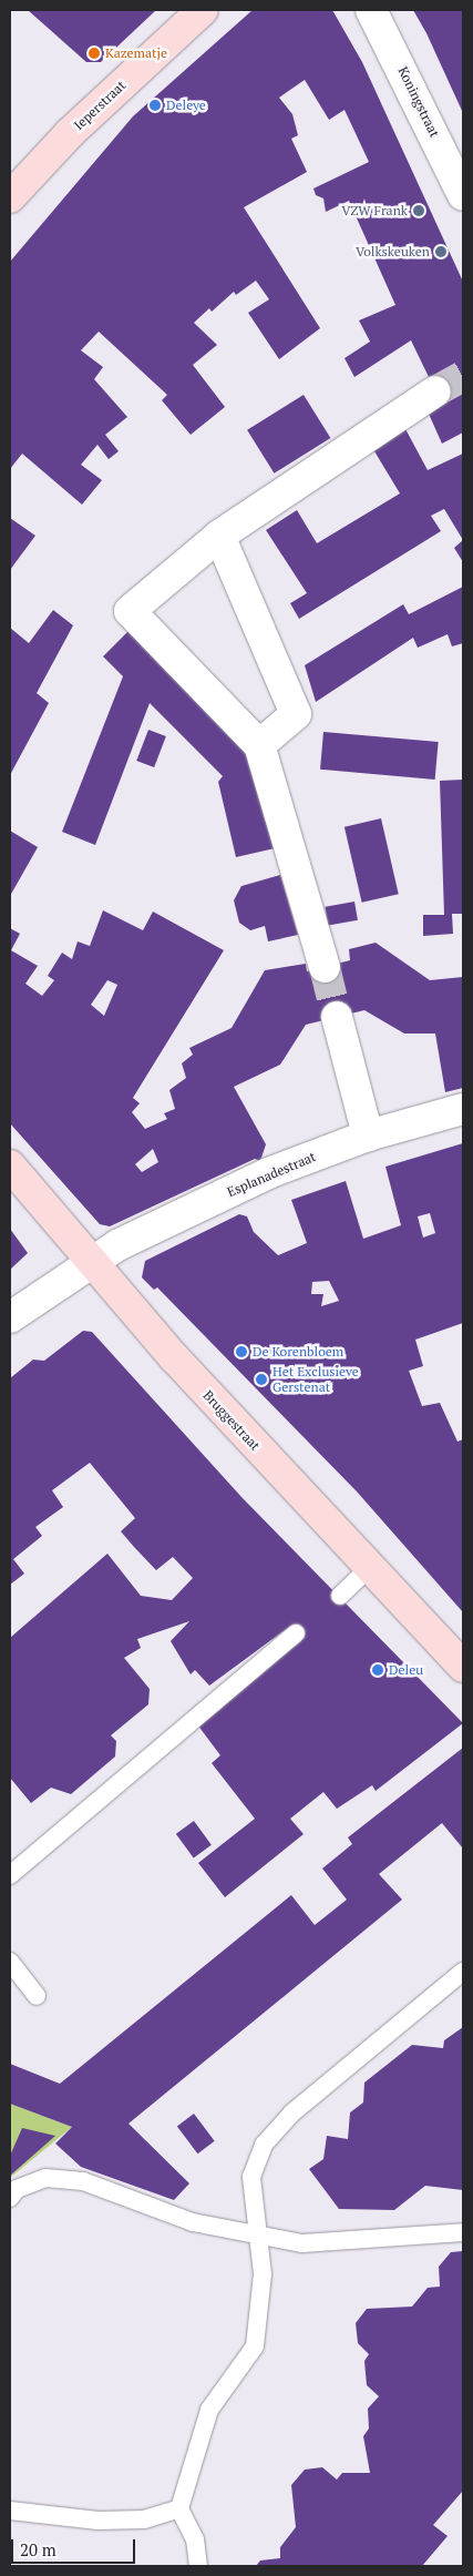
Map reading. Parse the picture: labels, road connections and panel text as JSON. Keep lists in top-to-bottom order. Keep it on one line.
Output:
{"streets":{"street":["Koningstraat","Ieperstraat","Esplanadestraat","Bruggestraat"]},"crossings":[["Esplanadestraat","Bruggestraat"]],"places":["Kazematje","Deleye","VZW Frank","Volkskeuken","De Korenbloem","Het Exclusieve Gerstenat","Deleu"],"scale_bar":"20 m"}
